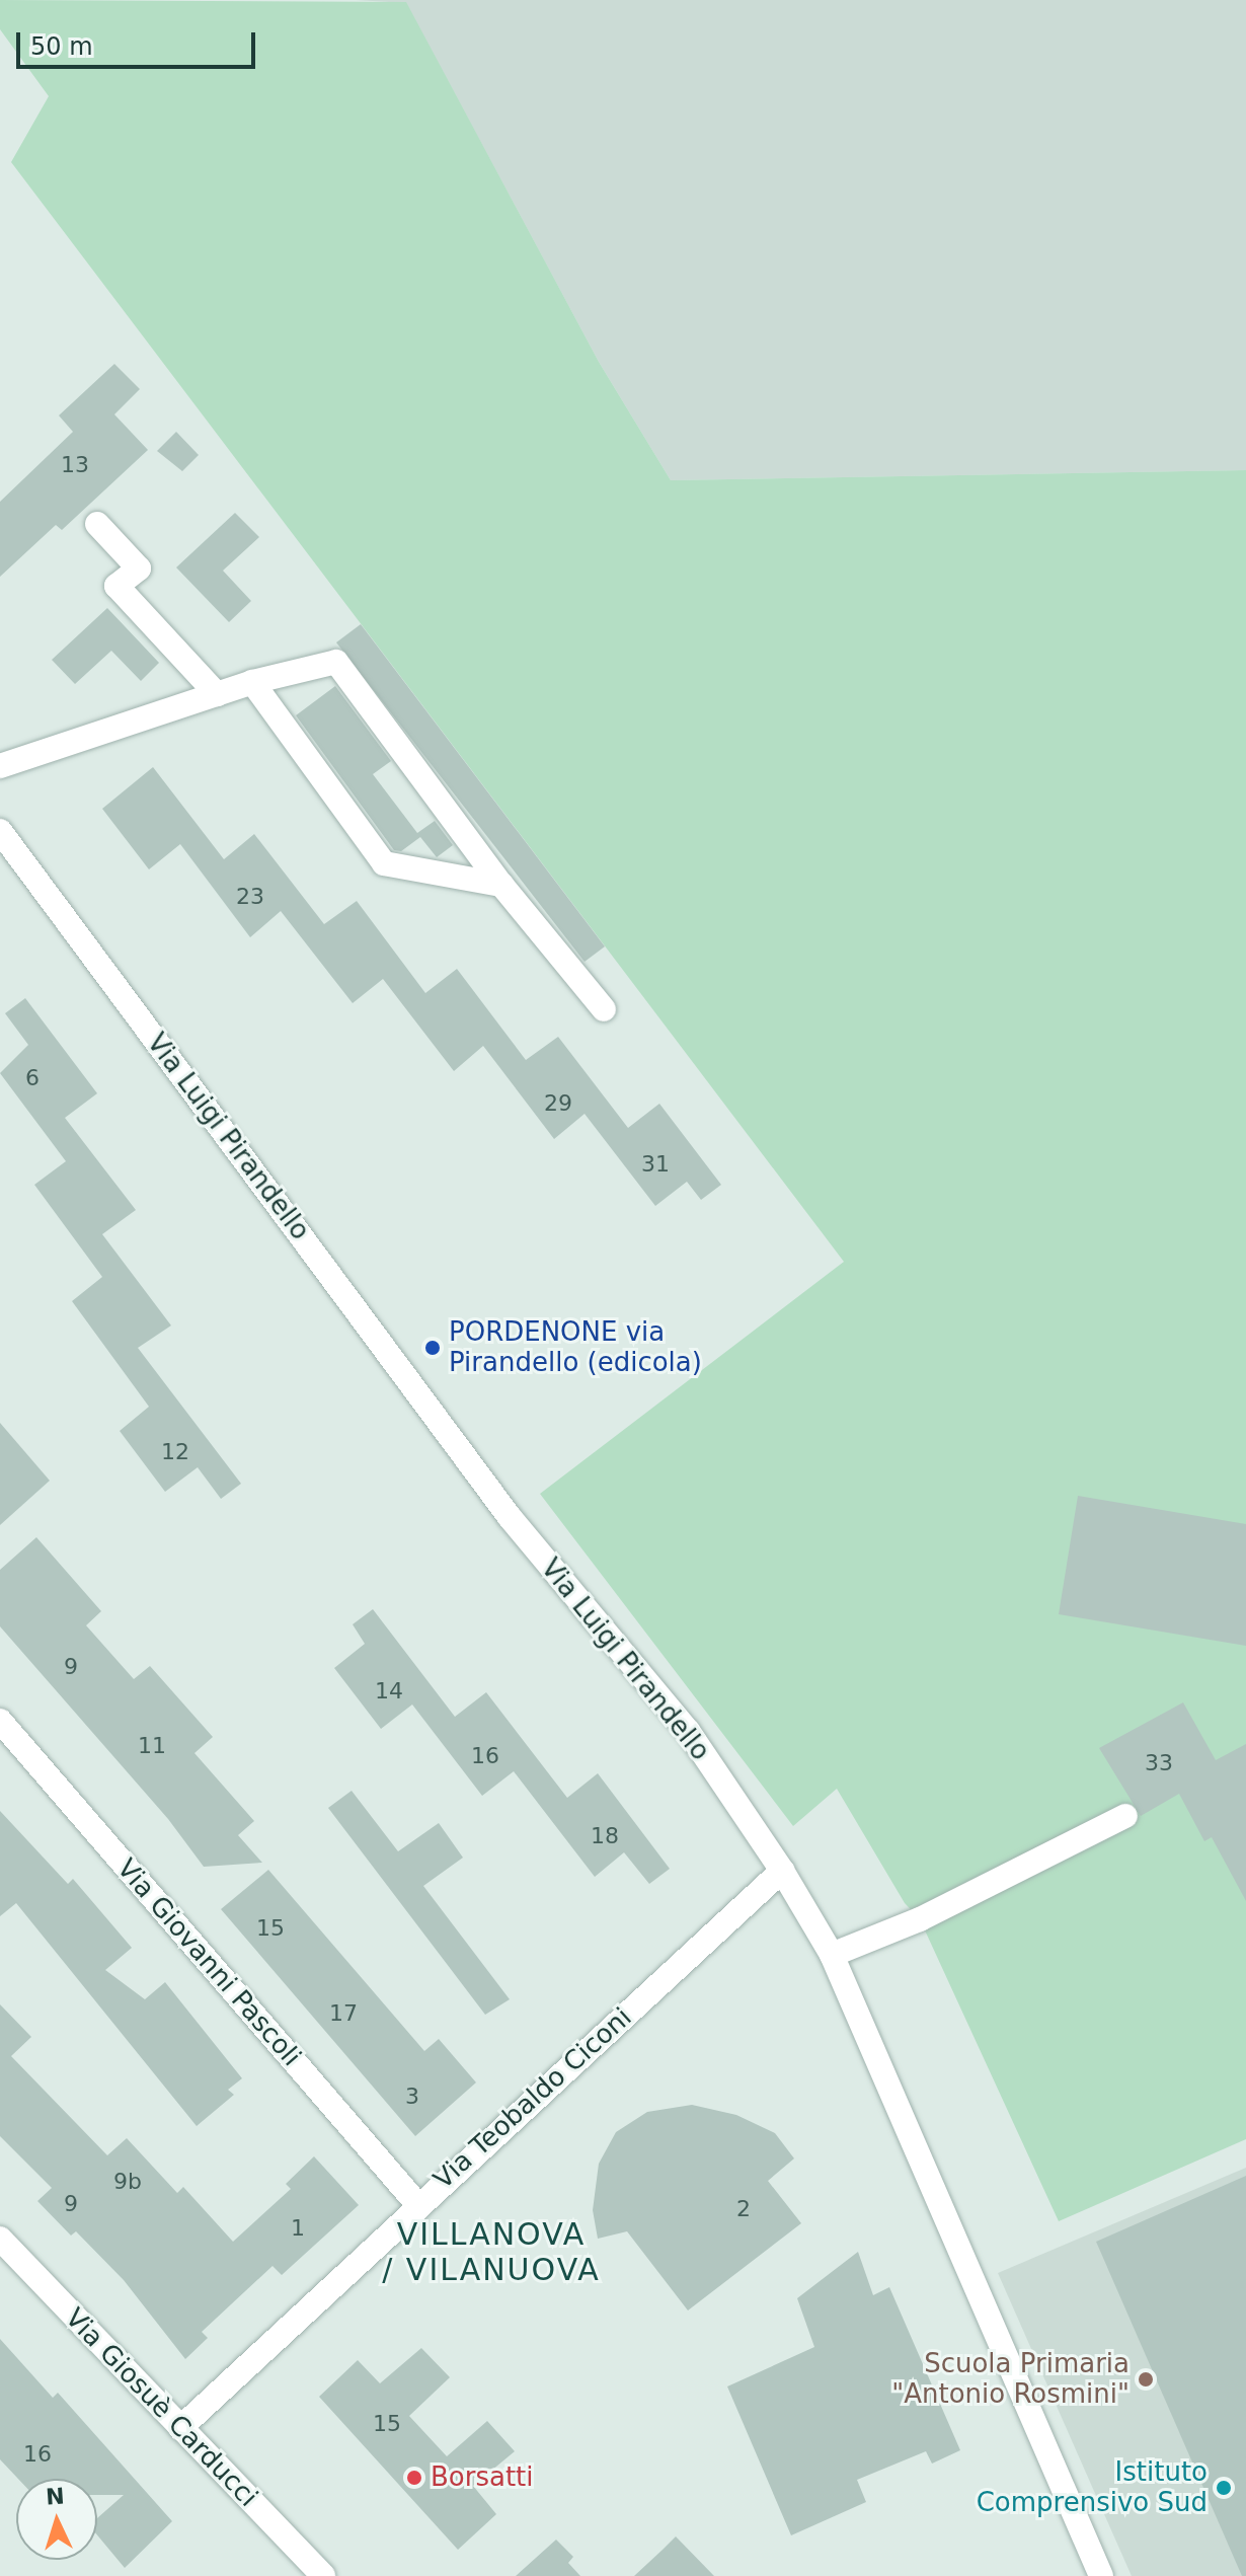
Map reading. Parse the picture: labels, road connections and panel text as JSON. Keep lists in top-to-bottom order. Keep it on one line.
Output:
{"streets":{"street":["Via Luigi Pirandello","Via Giovanni Pascoli","Via Teobaldo Ciconi","Via Giosuè Carducci"]},"crossings":[["Via Luigi Pirandello","Via Teobaldo Ciconi"],["Via Giovanni Pascoli","Via Teobaldo Ciconi"],["Via Teobaldo Ciconi","Via Giosuè Carducci"]],"districts":["VILLANOVA / VILANUOVA"],"places":["PORDENONE via Pirandello (edicola)","Scuola Primaria \"Antonio Rosmini\"","Borsatti","Istituto Comprensivo Sud"],"house_numbers":["13","23","6","29","31","12","9","14","11","16","33","18","15","17","3","9b","9","2","1","15","16"],"scale_bar":"50 m","north":"top"}
